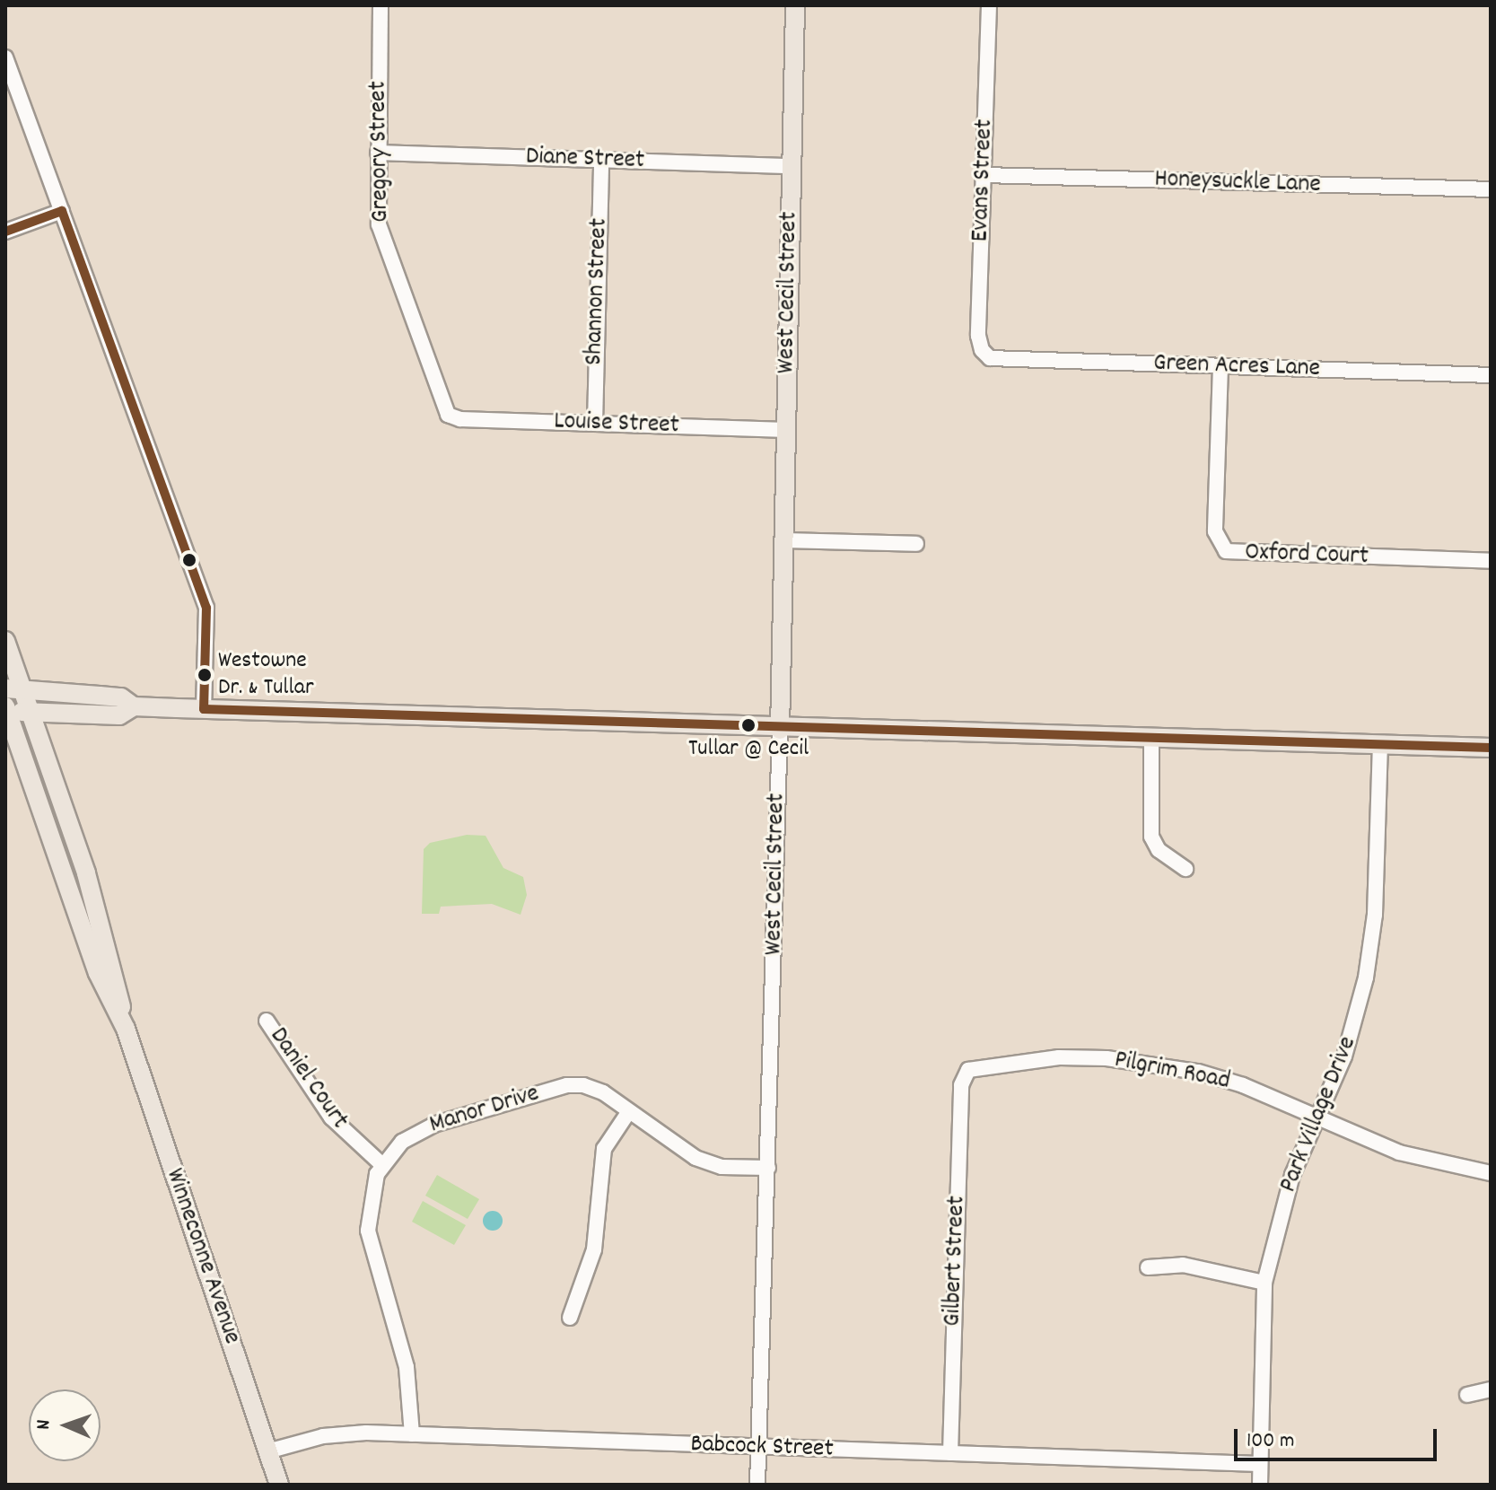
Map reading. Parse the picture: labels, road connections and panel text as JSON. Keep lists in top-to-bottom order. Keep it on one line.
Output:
{"streets":{"main road":["West Cecil Street","Winneconne Avenue"],"street":["Gregory Street","Diane Street","Evans Street","Honeysuckle Lane","Shannon Street","Green Acres Lane","Louise Street","Oxford Court","Pilgrim Road","Daniel Court","Manor Drive","Park Village Drive","Gilbert Street","Babcock Street"]},"crossings":[["Gregory Street","Diane Street"],["Gregory Street","Louise Street"],["Diane Street","Shannon Street"],["Diane Street","West Cecil Street"],["Evans Street","Honeysuckle Lane"],["Evans Street","Green Acres Lane"],["Shannon Street","Louise Street"],["West Cecil Street","Louise Street"],["West Cecil Street","Manor Drive"],["West Cecil Street","Babcock Street"],["Green Acres Lane","Oxford Court"],["Pilgrim Road","Park Village Drive"],["Pilgrim Road","Gilbert Street"],["Daniel Court","Manor Drive"],["Manor Drive","Babcock Street"],["Park Village Drive","Babcock Street"],["Winneconne Avenue","Babcock Street"],["Gilbert Street","Babcock Street"]],"places":["Westowne Dr. & Tullar","Tullar @ Cecil"],"scale_bar":"100 m","north":"left"}
